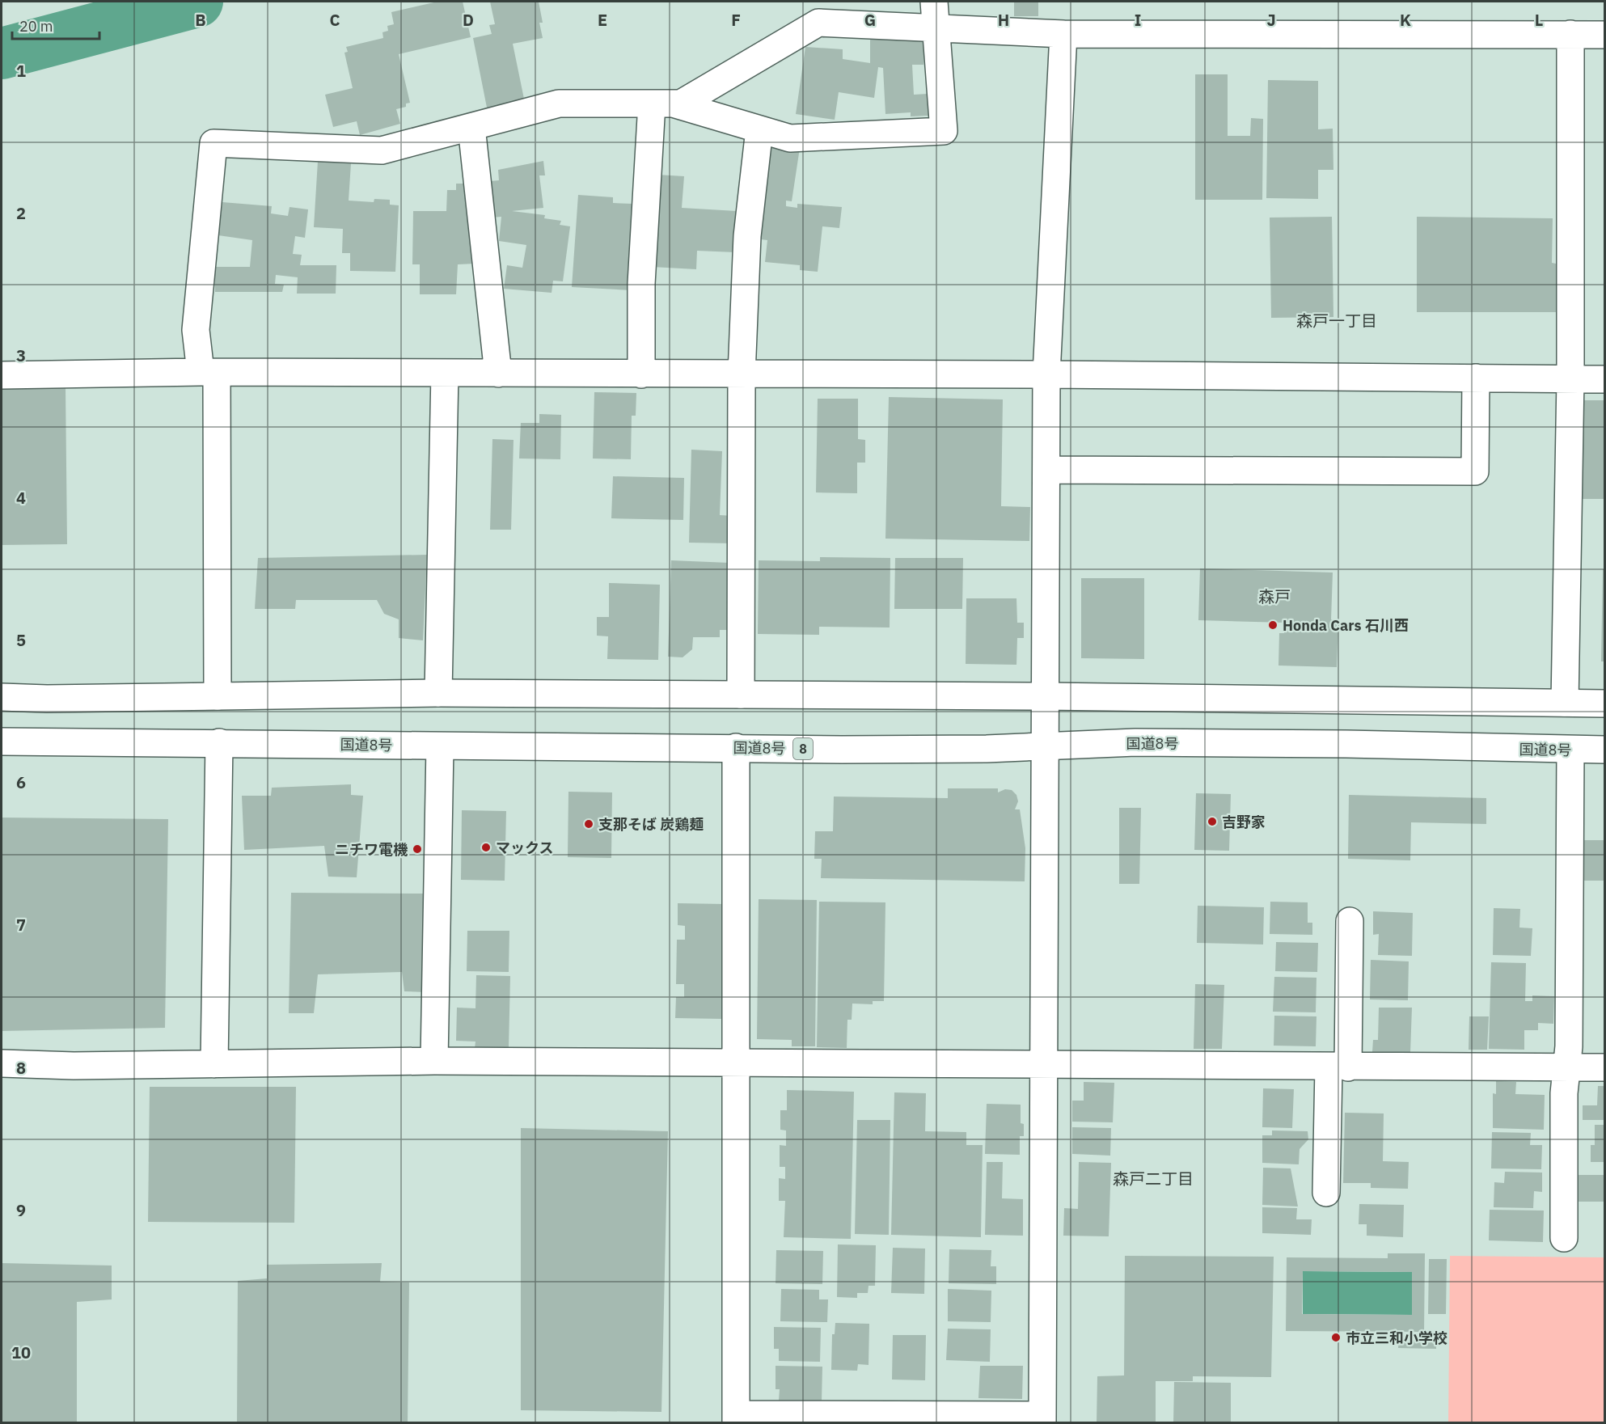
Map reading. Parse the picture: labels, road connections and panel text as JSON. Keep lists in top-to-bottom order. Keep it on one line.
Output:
{"streets":{"main road":["国道8号","8"]},"districts":["森戸一丁目","森戸","森戸二丁目"],"places":["Honda Cars 石川西","吉野家","支那そば 炭鶏麺","マックス","ニチワ電機","市立三和小学校"],"scale_bar":"20 m","grid":{"columns":["B","C","D","E","F","G","H","I","J","K","L"],"rows":["1","2","3","4","5","6","7","8","9","10"]}}
